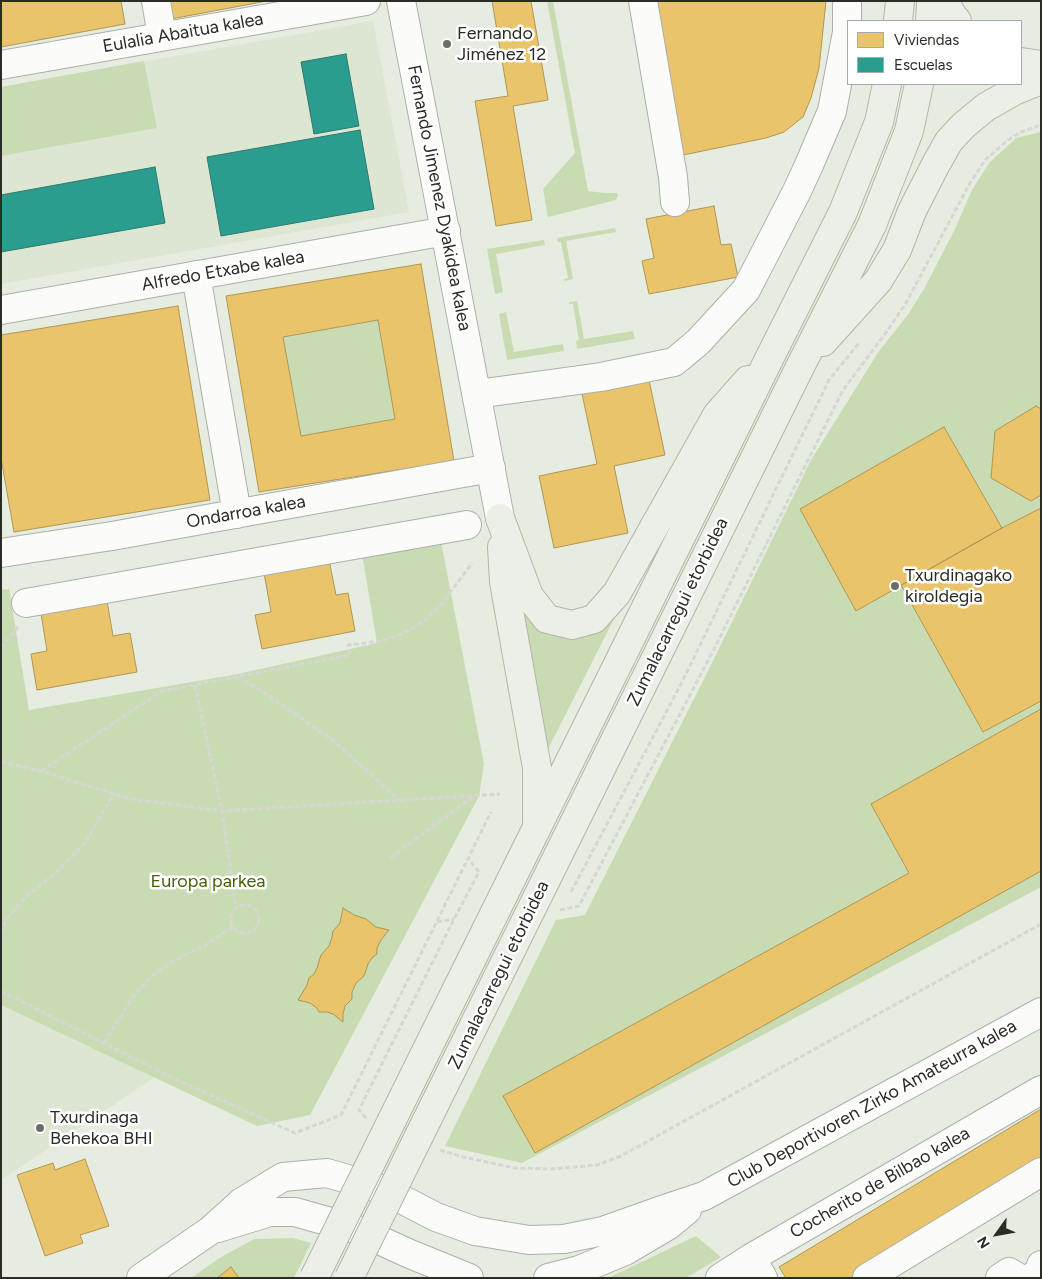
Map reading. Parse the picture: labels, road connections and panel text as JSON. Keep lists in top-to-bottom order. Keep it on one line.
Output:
{"streets":{"main road":["Zumalacarregui etorbidea"],"street":["Eulalia Abaitua kalea","Fernando Jimenez Dyakidea kalea","Alfredo Etxabe kalea","Ondarroa kalea","Club Deportivoren Zirko Amateurra kalea","Cocherito de Bilbao kalea"]},"crossings":[["Fernando Jimenez Dyakidea kalea","Alfredo Etxabe kalea"],["Fernando Jimenez Dyakidea kalea","Ondarroa kalea"]],"parks":["Europa parkea"],"places":["Fernando Jiménez 12","Txurdinagako kiroldegia","Txurdinaga Behekoa BHI"],"legend":["Viviendas","Escuelas"],"north":"bottom left"}
